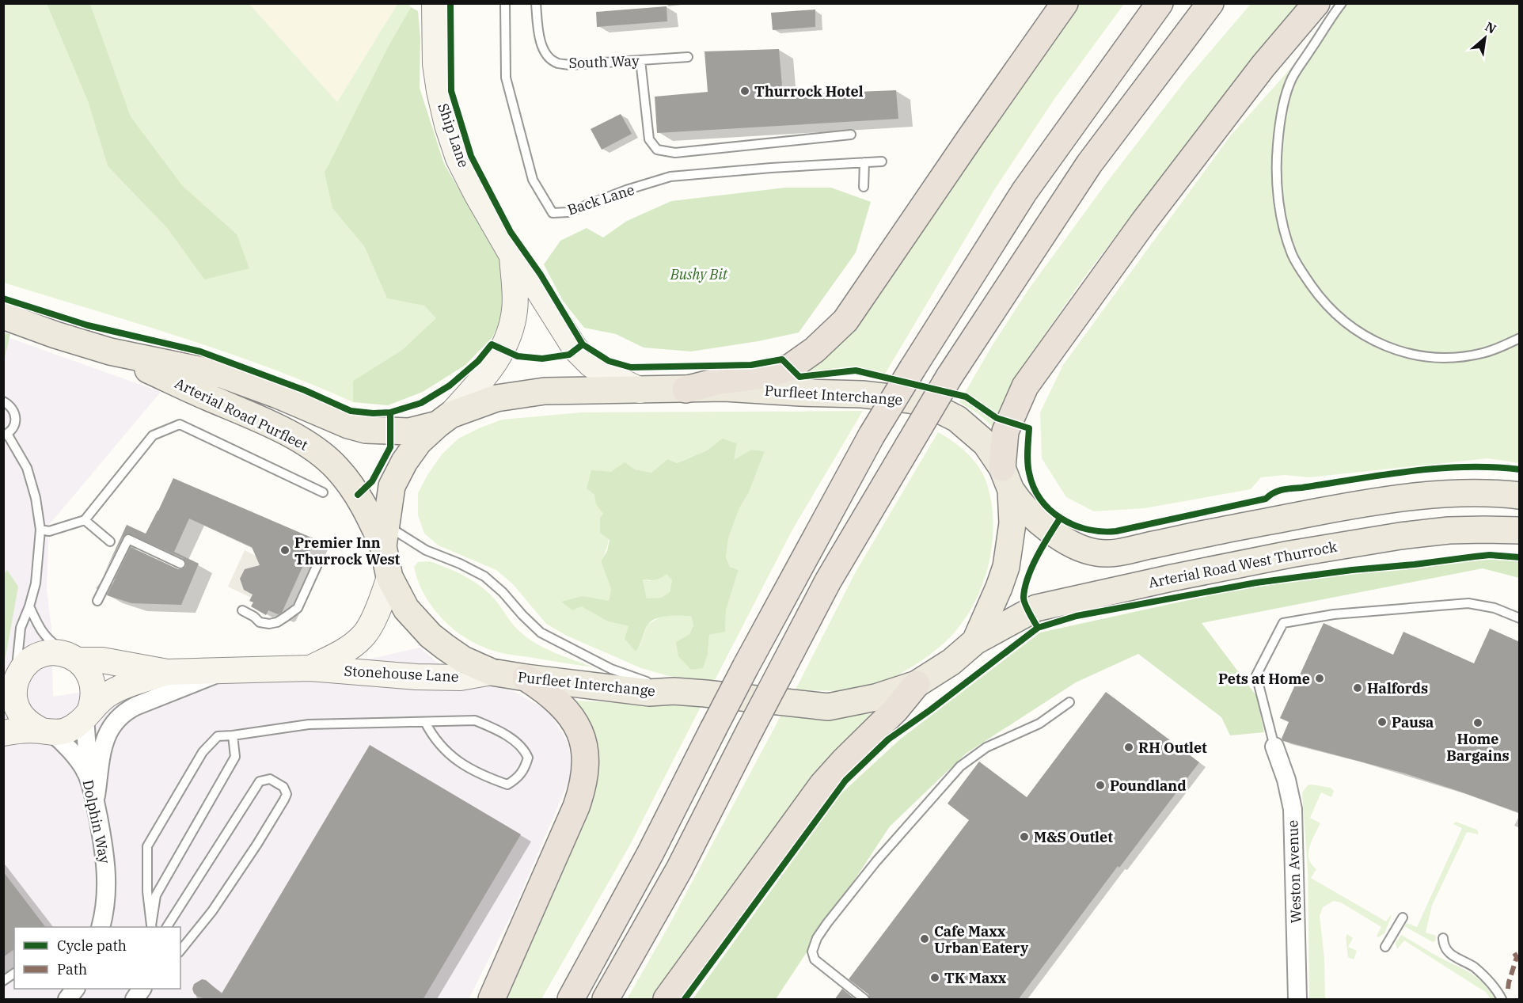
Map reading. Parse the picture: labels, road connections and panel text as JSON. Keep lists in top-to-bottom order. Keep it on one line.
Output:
{"streets":{"main road":["Purfleet Interchange","Arterial Road Purfleet","Arterial Road West Thurrock"],"street":["Ship Lane","Stonehouse Lane","Dolphin Way","Weston Avenue"],"lane":["South Way","Back Lane"]},"crossings":[["Ship Lane","Purfleet Interchange"],["Ship Lane","Arterial Road Purfleet"],["Purfleet Interchange","Arterial Road Purfleet"],["Purfleet Interchange","Arterial Road West Thurrock"],["Purfleet Interchange","Stonehouse Lane"],["Stonehouse Lane","Dolphin Way"]],"parks":["Bushy Bit"],"places":["Thurrock Hotel","Premier Inn Thurrock West","Pets at Home","Halfords","Pausa","Home Bargains","RH Outlet","Poundland","M&S Outlet","Cafe Maxx Urban Eatery","TK Maxx"],"legend":["Cycle path","Path"],"north":"top right"}
